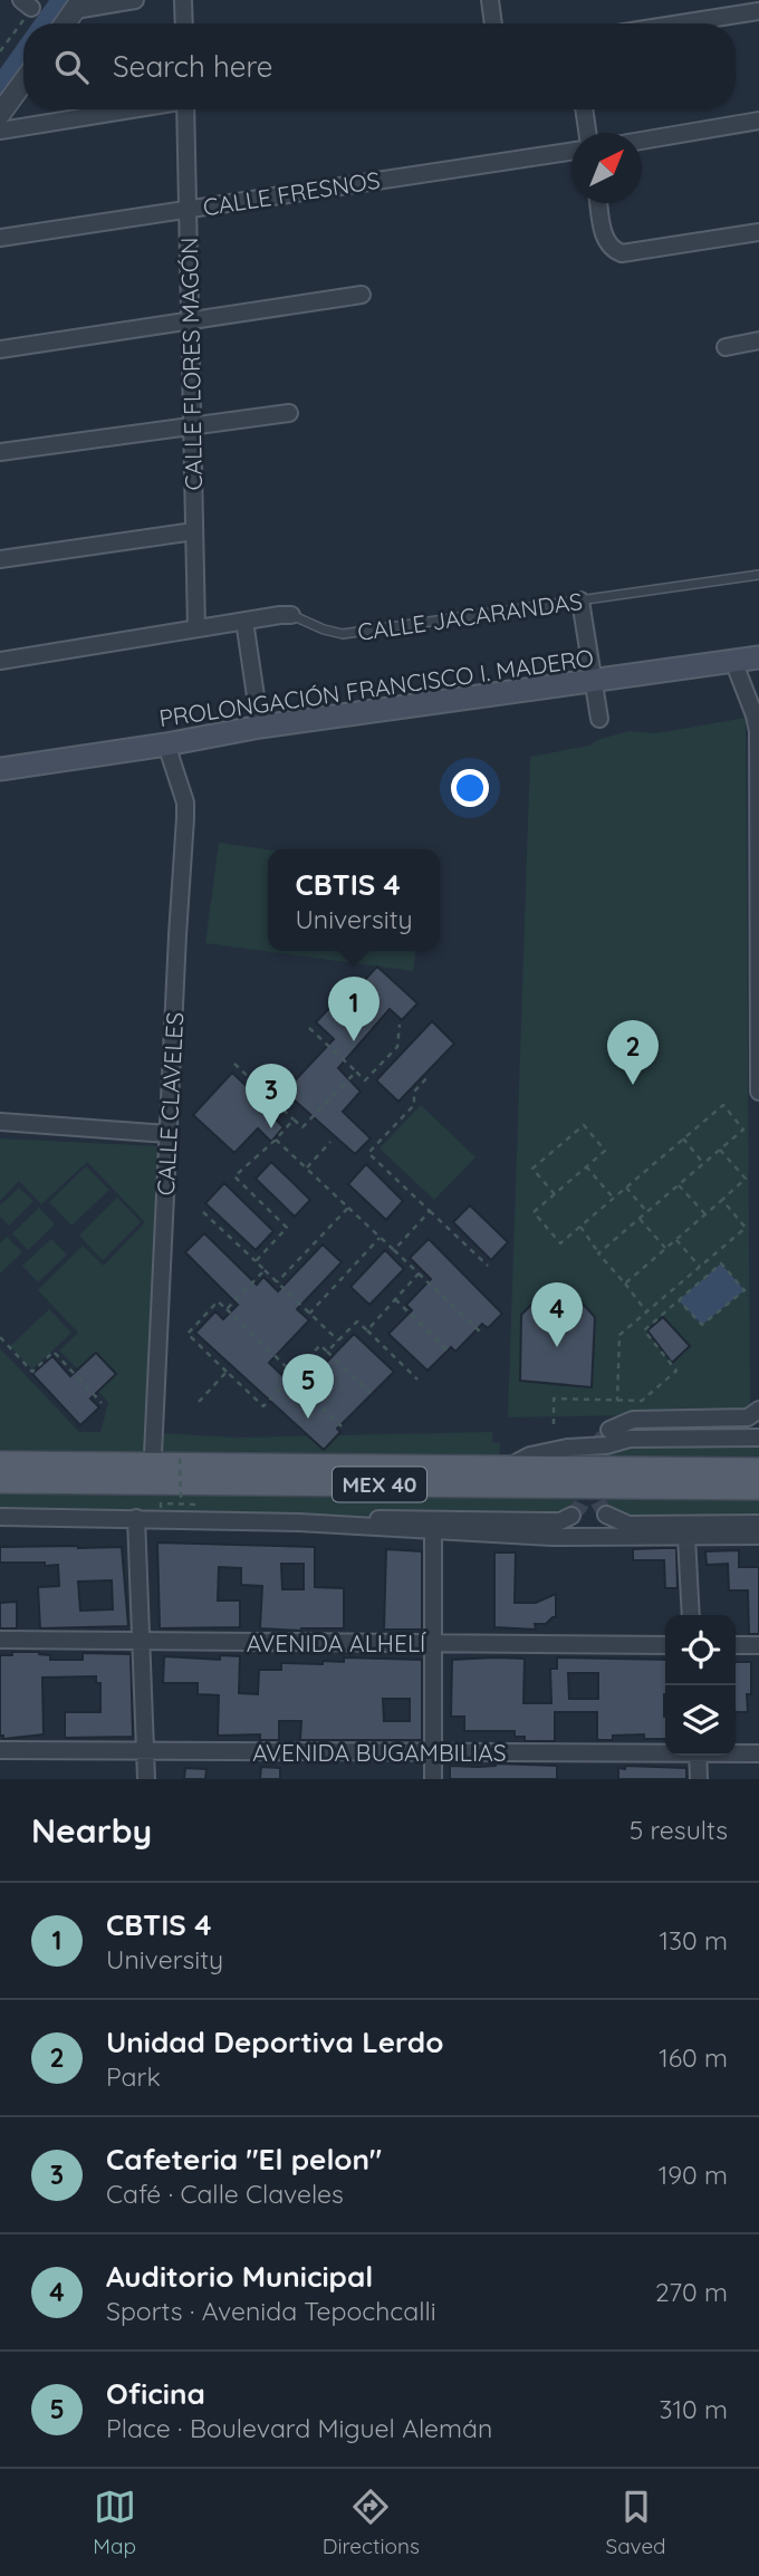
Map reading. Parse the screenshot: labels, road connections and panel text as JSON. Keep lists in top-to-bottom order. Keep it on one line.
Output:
{"streets":{"main road":["PROLONGACIÓN FRANCISCO I. MADERO","MEX 40"],"street":["CALLE FRESNOS","CALLE FLORES MAGÓN","CALLE JACARANDAS","CALLE CLAVELES","AVENIDA ALHELÍ","AVENIDA BUGAMBILIAS"]},"crossings":[["CALLE FRESNOS","CALLE FLORES MAGÓN"],["CALLE FLORES MAGÓN","CALLE JACARANDAS"],["PROLONGACIÓN FRANCISCO I. MADERO","CALLE CLAVELES"],["CALLE CLAVELES","MEX 40"]],"north":"top right","page":{"search":"Search here","popup":["CBTIS 4","University"],"pins":["1","2","3","4","5"],"heading":["Nearby","5 results"],"list":[{"mark":"1","name":"CBTIS 4","note":"University","value":"130 m"},{"mark":"2","name":"Unidad Deportiva Lerdo","note":"Park","value":"160 m"},{"mark":"3","name":"Cafeteria \"El pelon\"","note":"Café · Calle Claveles","value":"190 m"},{"mark":"4","name":"Auditorio Municipal","note":"Sports · Avenida Tepochcalli","value":"270 m"},{"mark":"5","name":"Oficina","note":"Place · Boulevard Miguel Alemán","value":"310 m"}],"nav":["Map","Directions","Saved"]}}
